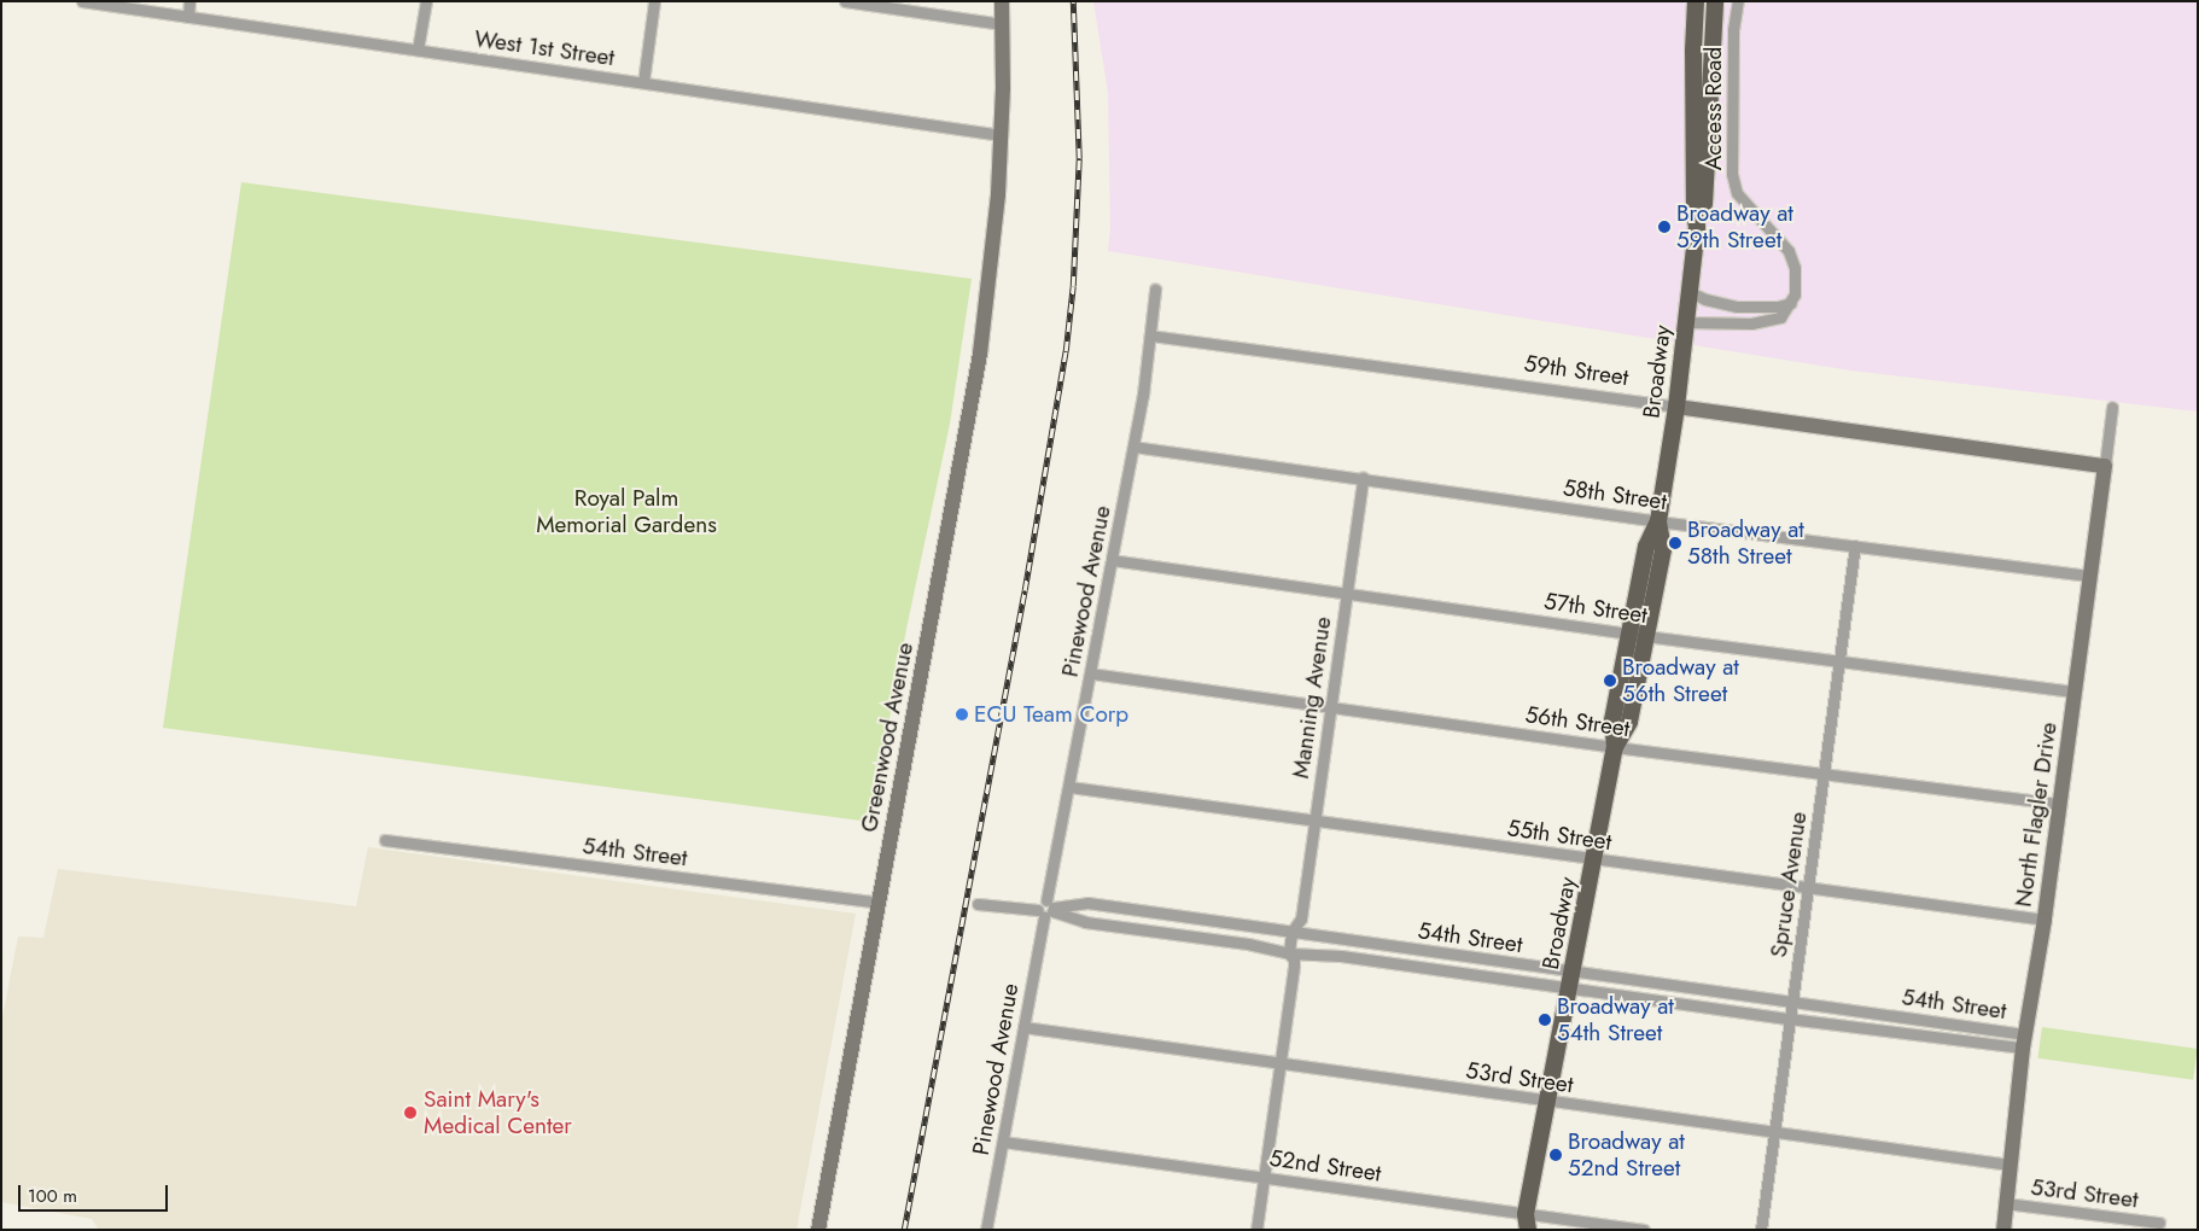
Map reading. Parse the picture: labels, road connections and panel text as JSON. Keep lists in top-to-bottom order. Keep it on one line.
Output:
{"streets":{"main road":["59th Street","Broadway","Greenwood Avenue","North Flagler Drive"],"street":["West 1st Street","Access Road","58th Street","Pinewood Avenue","57th Street","Manning Avenue","56th Street","55th Street","54th Street","Spruce Avenue","53rd Street","52nd Street"]},"crossings":[["West 1st Street","Greenwood Avenue"],["59th Street","Broadway"],["59th Street","Pinewood Avenue"],["59th Street","North Flagler Drive"],["Broadway","58th Street"],["Broadway","57th Street"],["Broadway","56th Street"],["Broadway","55th Street"],["Broadway","54th Street"],["Broadway","53rd Street"],["Broadway","52nd Street"],["58th Street","Pinewood Avenue"],["58th Street","Manning Avenue"],["58th Street","North Flagler Drive"],["58th Street","Spruce Avenue"],["Pinewood Avenue","57th Street"],["Pinewood Avenue","56th Street"],["Pinewood Avenue","55th Street"],["Pinewood Avenue","54th Street"],["Pinewood Avenue","53rd Street"],["Pinewood Avenue","52nd Street"],["57th Street","Manning Avenue"],["57th Street","North Flagler Drive"],["57th Street","Spruce Avenue"],["Manning Avenue","56th Street"],["Manning Avenue","55th Street"],["Manning Avenue","54th Street"],["Manning Avenue","53rd Street"],["Manning Avenue","52nd Street"],["56th Street","North Flagler Drive"],["56th Street","Spruce Avenue"],["Greenwood Avenue","54th Street"],["North Flagler Drive","55th Street"],["North Flagler Drive","54th Street"],["North Flagler Drive","53rd Street"],["55th Street","Spruce Avenue"],["54th Street","Spruce Avenue"],["Spruce Avenue","53rd Street"]],"parks":["Royal Palm Memorial Gardens"],"places":["Broadway at 59th Street","Broadway at 58th Street","Broadway at 56th Street","ECU Team Corp","Broadway at 54th Street","Saint Mary's Medical Center","Broadway at 52nd Street"],"scale_bar":"100 m"}
